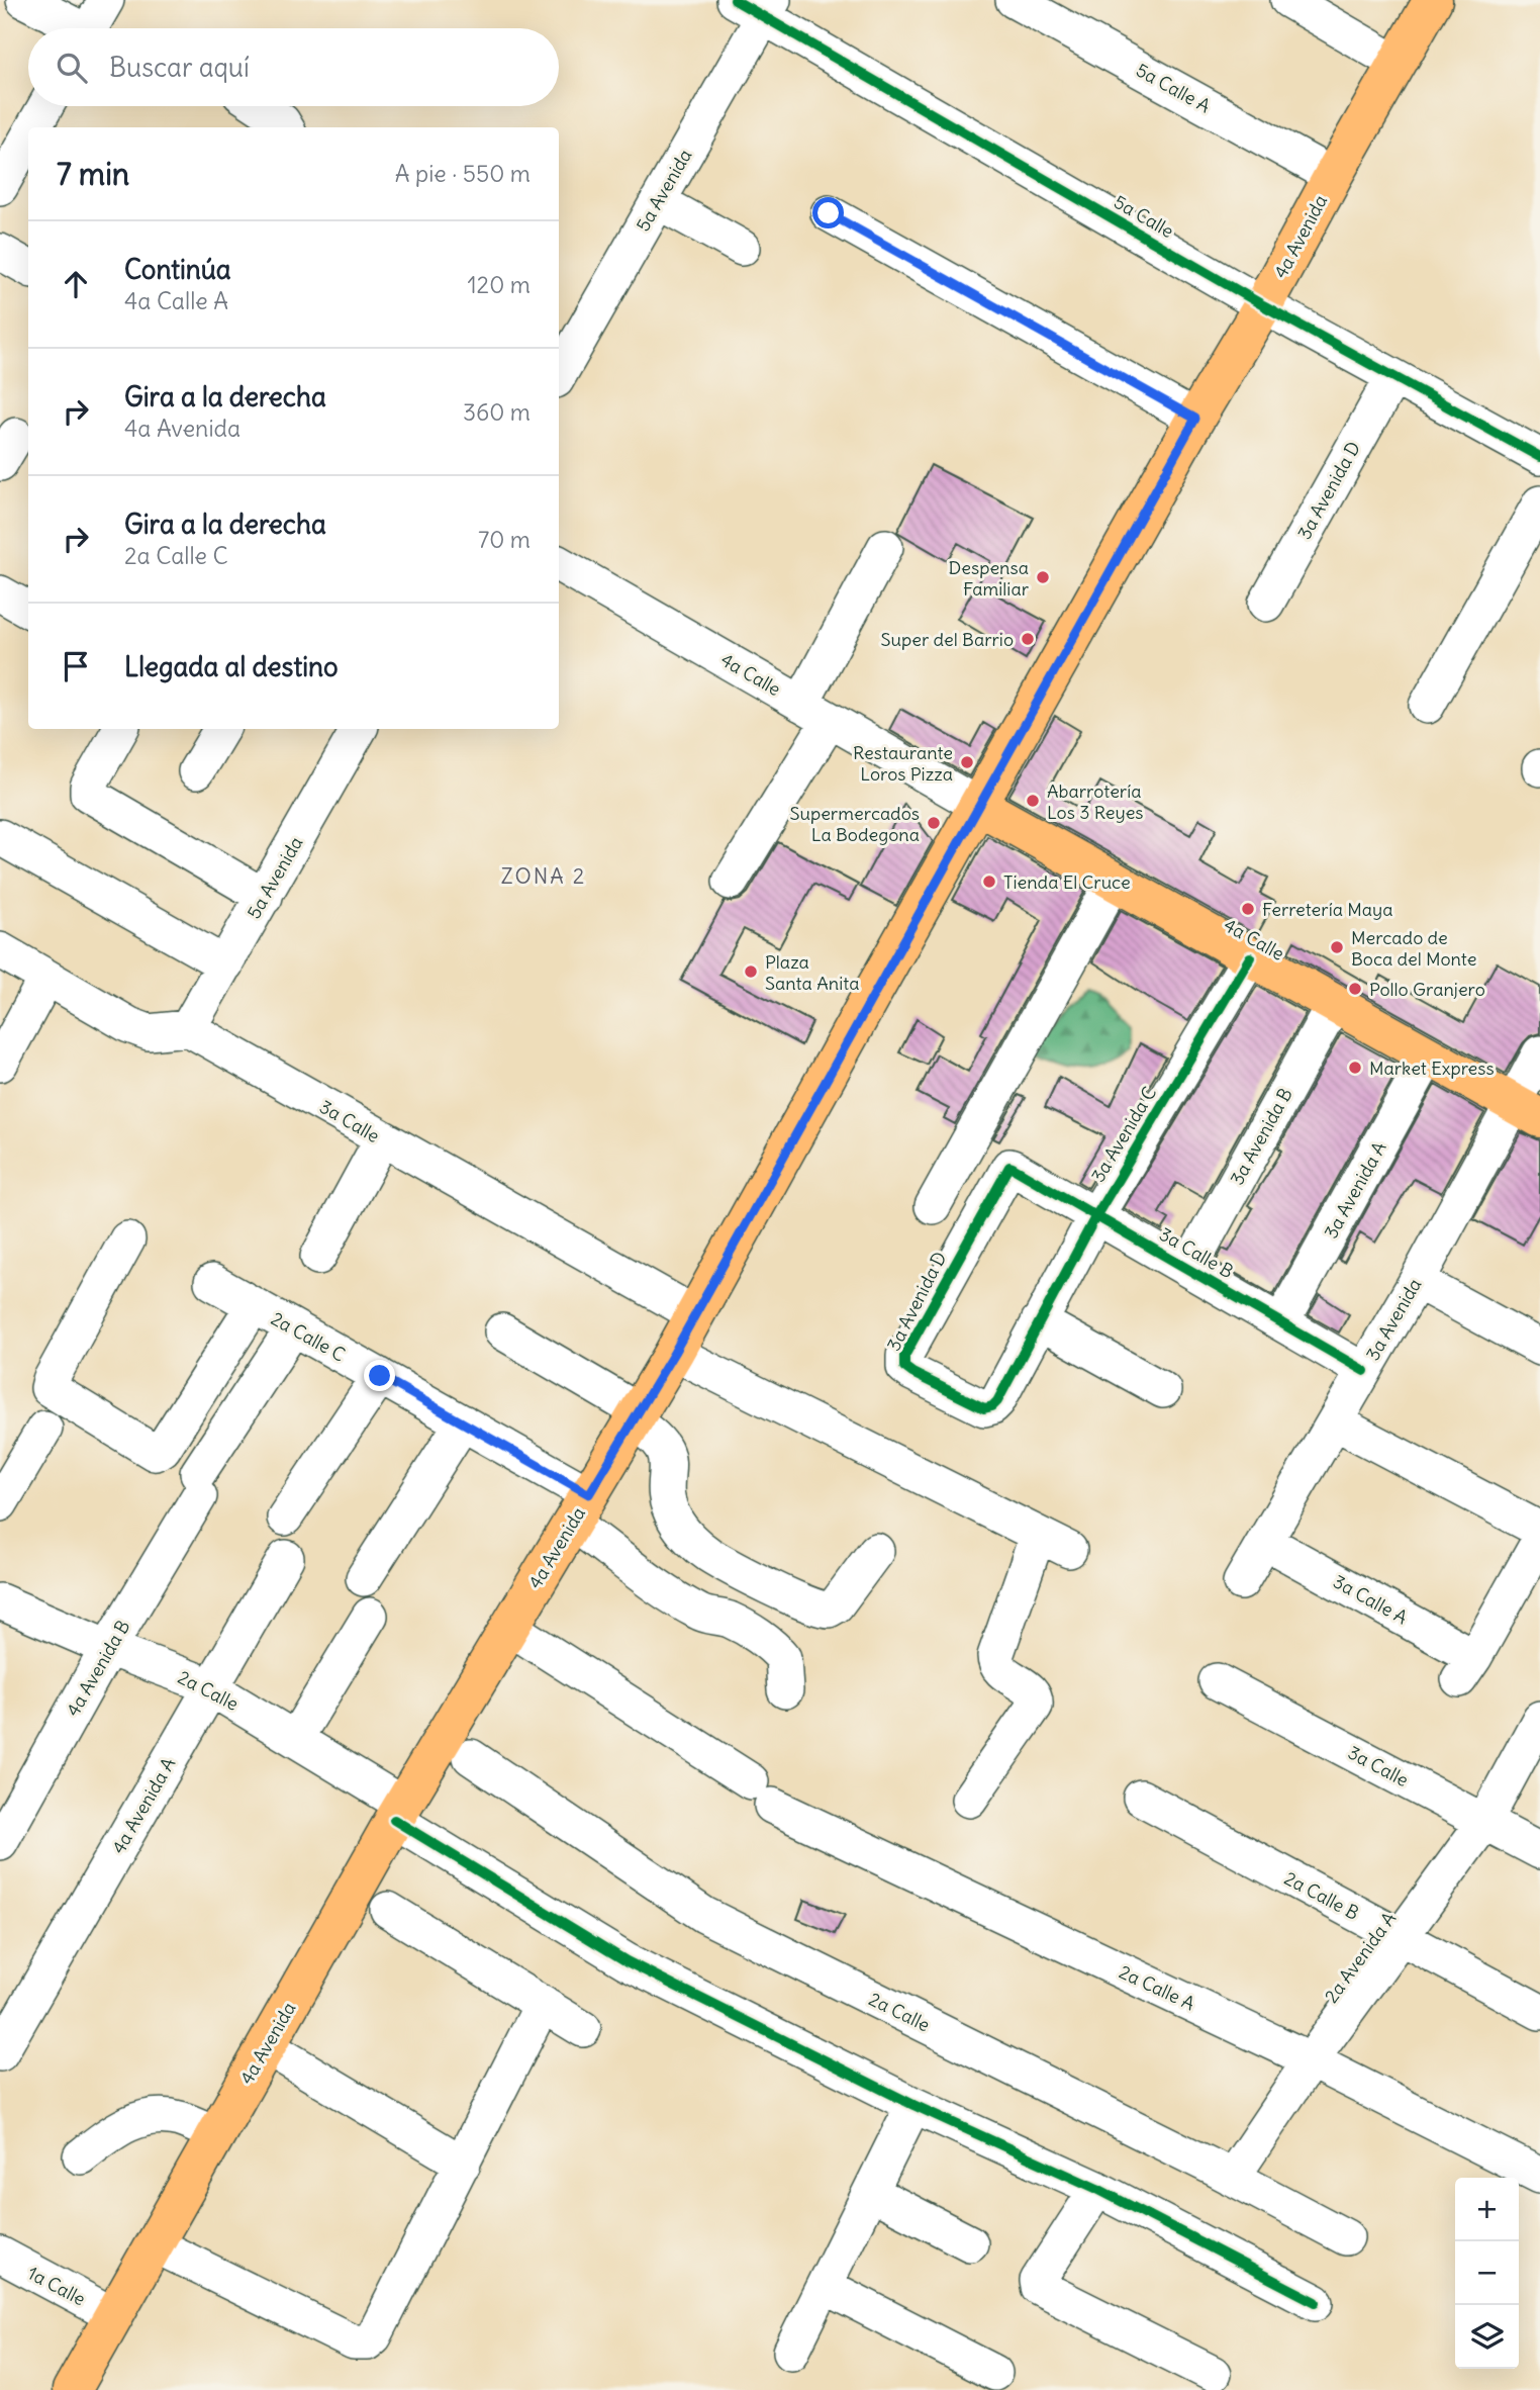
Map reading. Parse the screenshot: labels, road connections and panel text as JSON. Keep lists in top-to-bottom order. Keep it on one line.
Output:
{"streets":{"main road":["4a Avenida","4a Calle"],"street":["5a Calle A","5a Avenida","5a Calle","3a Avenida D","3a Calle","3a Avenida C","3a Avenida B","3a Avenida A","3a Calle B","3a Avenida","2a Calle C","3a Calle A","4a Avenida B","2a Calle","4a Avenida A","2a Calle B","2a Avenida A","2a Calle A","1a Calle"]},"crossings":[["5a Calle A","4a Avenida"],["5a Avenida","5a Calle"],["5a Avenida","3a Calle"],["5a Calle","4a Avenida"],["5a Calle","3a Avenida D"],["4a Avenida","4a Calle"],["4a Avenida","3a Calle"],["4a Avenida","2a Calle C"],["4a Avenida","2a Calle"],["4a Avenida","2a Calle A"],["4a Avenida","1a Calle"],["3a Avenida D","3a Avenida C"],["3a Avenida D","3a Calle B"],["4a Calle","3a Avenida C"],["4a Calle","3a Avenida B"],["4a Calle","3a Avenida A"],["4a Calle","3a Avenida"],["3a Calle","2a Avenida A"],["3a Avenida C","3a Calle B"],["3a Avenida B","3a Calle B"],["3a Avenida A","3a Calle B"],["3a Calle B","3a Avenida"],["3a Avenida","3a Calle A"],["2a Calle C","4a Avenida B"],["4a Avenida B","2a Calle"],["2a Calle","4a Avenida A"],["2a Calle","2a Avenida A"],["2a Calle B","2a Avenida A"],["2a Avenida A","2a Calle A"]],"districts":["ZONA 2"],"places":["Despensa Familiar","Super del Barrio","Restaurante Loros Pizza","Abarrotería Los 3 Reyes","Supermercados La Bodegona","Tienda El Cruce","Ferretería Maya","Mercado de Boca del Monte","Plaza Santa Anita","Pollo Granjero","Market Express"],"page":{"search":"Buscar aquí","heading":["7 min","A pie · 550 m"],"list":[["Continúa","4a Calle A","120 m"],["Gira a la derecha","4a Avenida","360 m"],["Gira a la derecha","2a Calle C","70 m"],"Llegada al destino"],"map_buttons":["+","−"]}}
